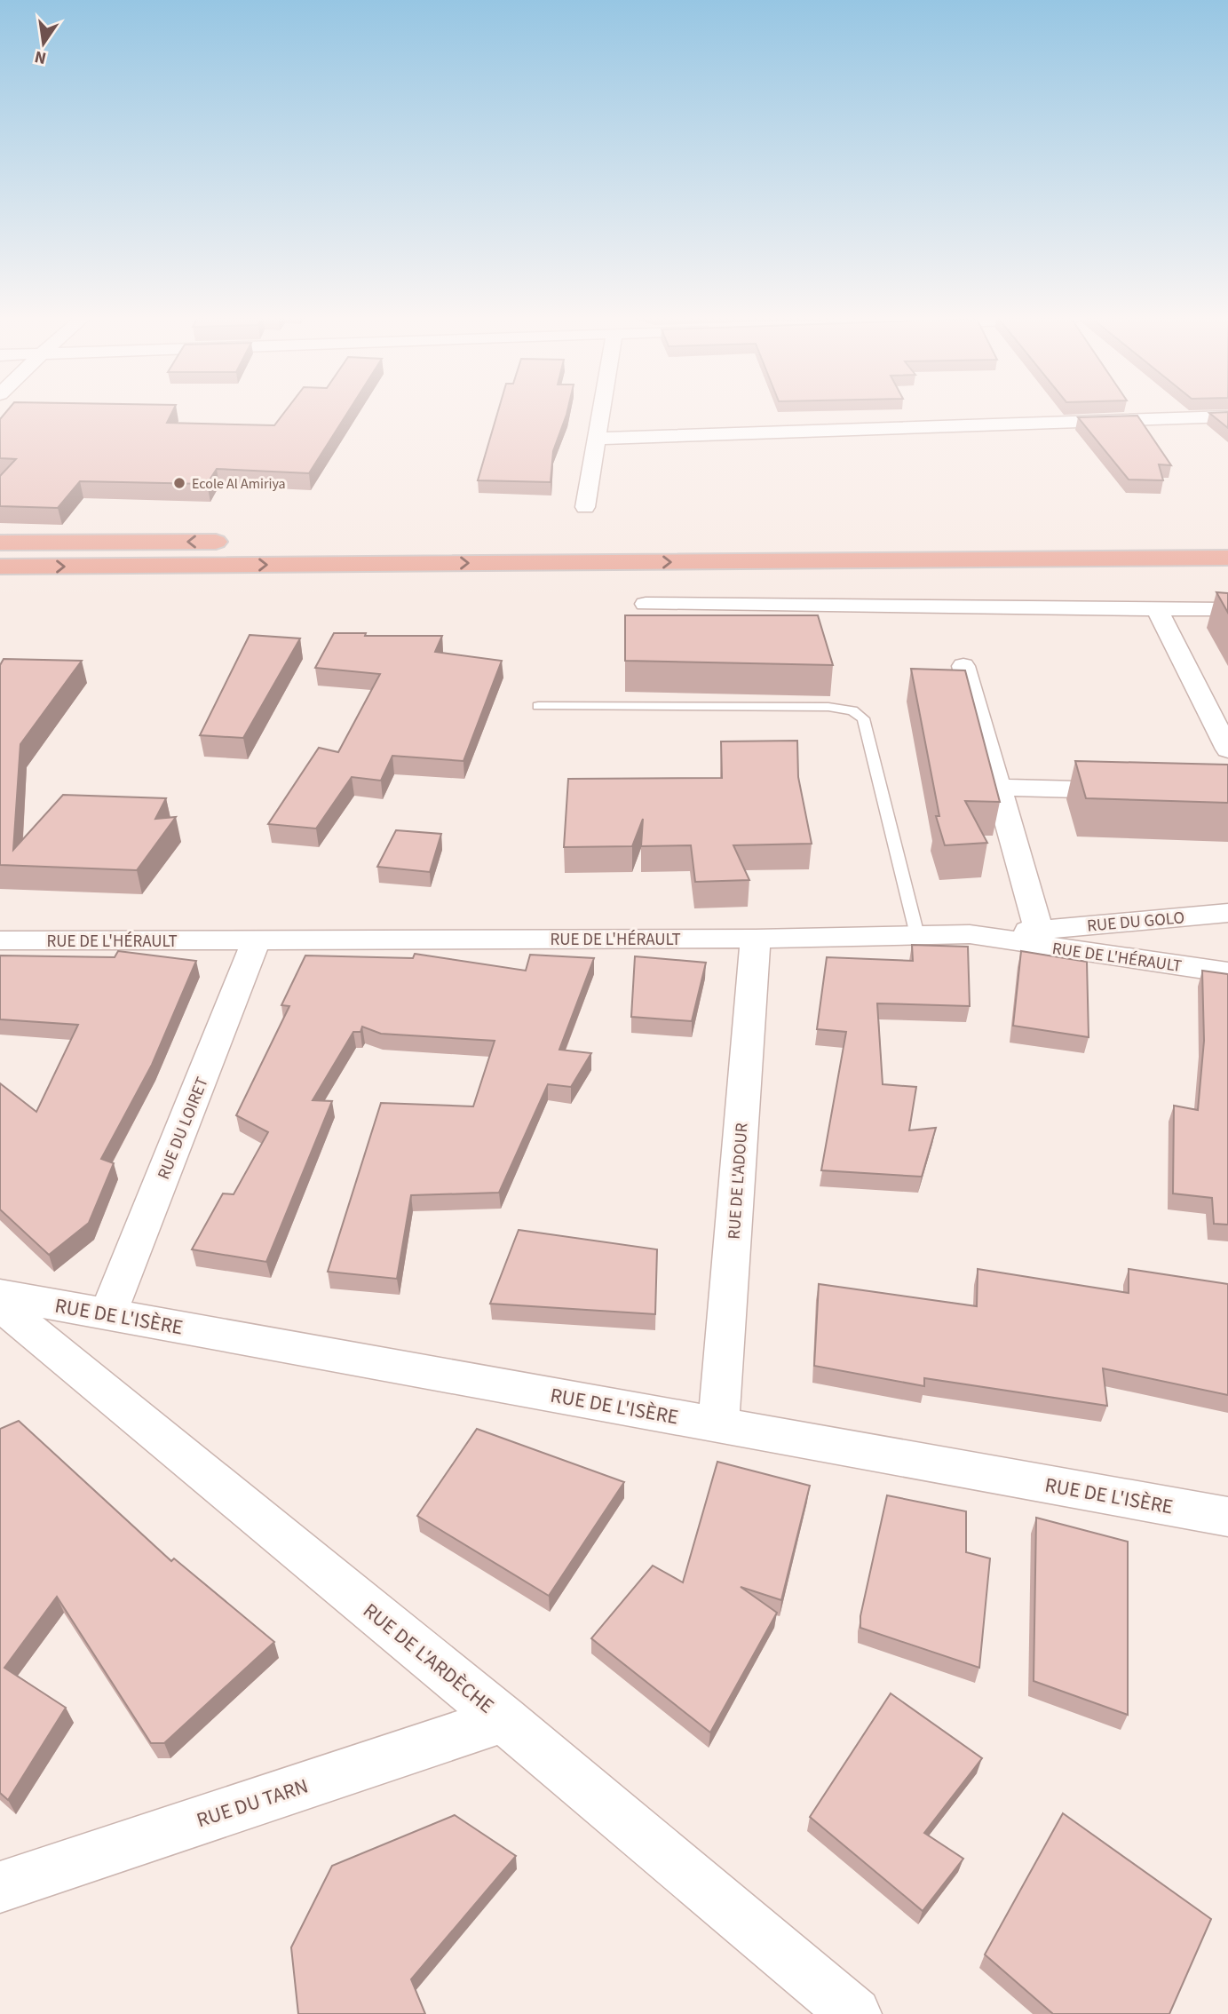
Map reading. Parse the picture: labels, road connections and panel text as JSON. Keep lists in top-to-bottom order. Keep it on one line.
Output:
{"streets":{"street":["RUE DU GOLO","RUE DE L'HÉRAULT","RUE DU LOIRET","RUE DE L'ADOUR","RUE DE L'ISÈRE","RUE DE L'ARDÈCHE","RUE DU TARN"]},"crossings":[["RUE DU GOLO","RUE DE L'HÉRAULT"],["RUE DE L'HÉRAULT","RUE DU LOIRET"],["RUE DE L'HÉRAULT","RUE DE L'ADOUR"],["RUE DU LOIRET","RUE DE L'ISÈRE"],["RUE DE L'ADOUR","RUE DE L'ISÈRE"],["RUE DE L'ARDÈCHE","RUE DU TARN"]],"places":["Ecole Al Amiriya"],"north":"bottom"}
